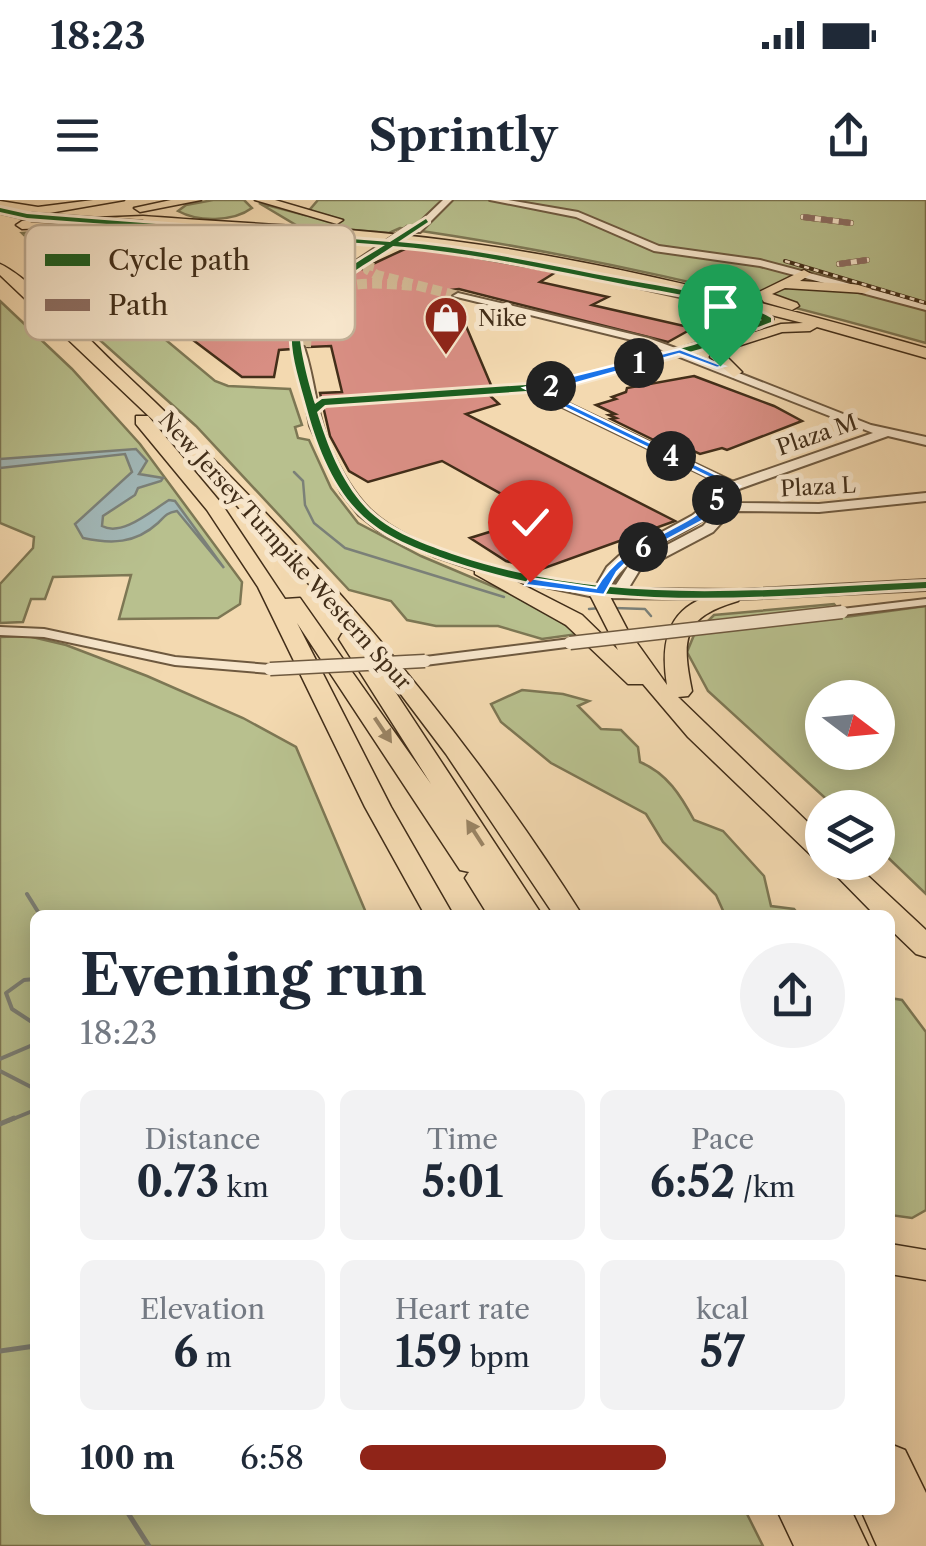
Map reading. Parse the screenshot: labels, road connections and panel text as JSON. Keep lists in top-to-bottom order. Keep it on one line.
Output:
{"streets":{"highway":["New Jersey Turnpike Western Spur"],"street":["Plaza M","Plaza L"]},"crossings":[["Plaza M","Plaza L"]],"places":{"shop":["Nike"]},"legend":["Cycle path","Path"],"north":"right","page":{"status":"18:23","header":"Sprintly","pins":["1","2","4","5","6"],"heading":["Evening run","18:23"],"stats":[["Distance","0.73 km"],["Time","5:01"],["Pace","6:52 /km"],["Elevation","6 m"],["Heart rate","159 bpm"],["kcal","57"]],"list":[{"name":"100 m","note":"6:58"}]}}
